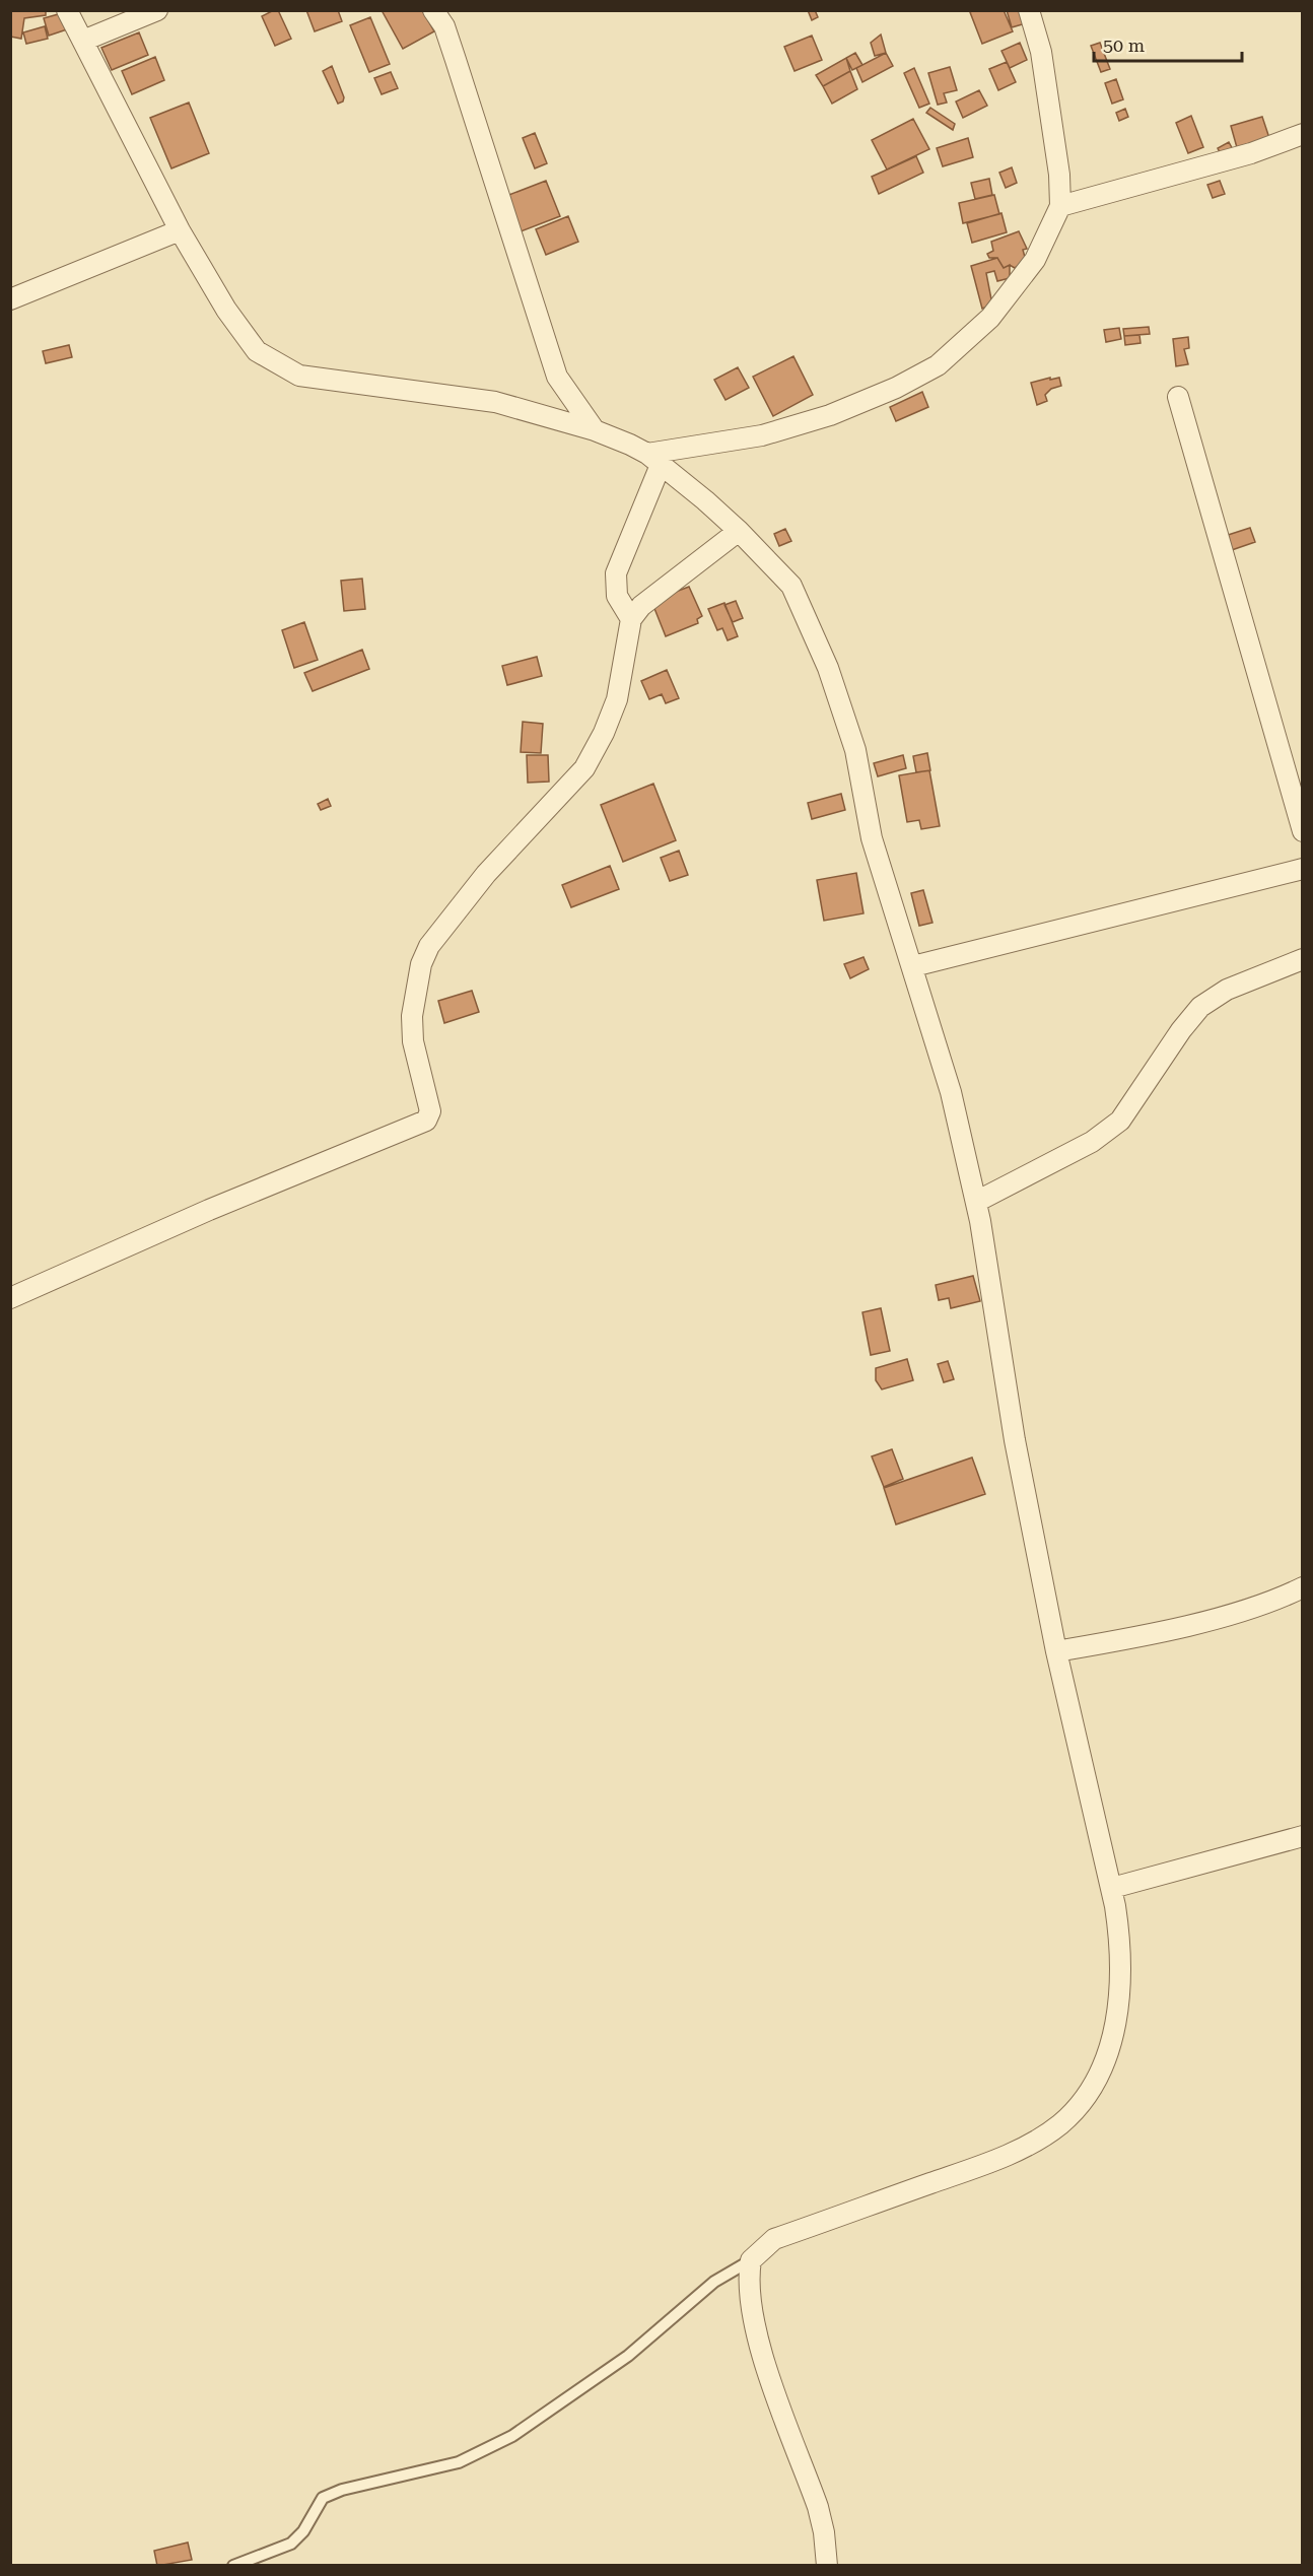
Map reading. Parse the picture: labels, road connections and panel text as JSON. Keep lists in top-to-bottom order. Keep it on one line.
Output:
{"scale_bar":"50 m"}
